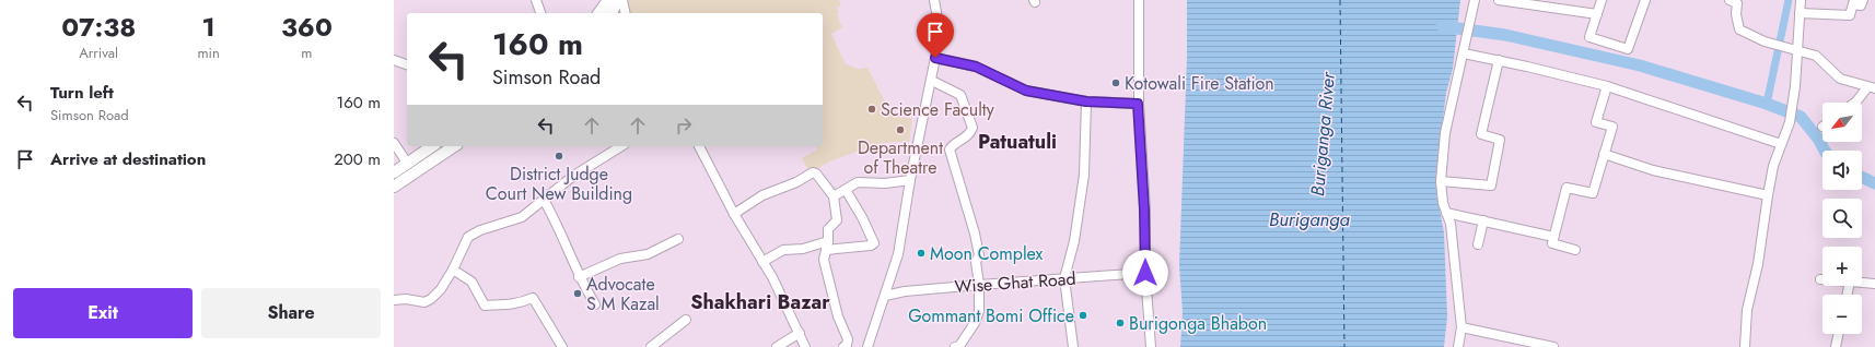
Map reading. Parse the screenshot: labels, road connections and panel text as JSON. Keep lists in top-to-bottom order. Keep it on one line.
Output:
{"streets":{"street":["Wise Ghat Road"]},"districts":["Patuatuli","Shakhari Bazar"],"water":["Buriganga River","Buriganga"],"places":["Kotowali Fire Station","Science Faculty","Department of Theatre","District Judge Court New Building","Moon Complex","Advocate S M Kazal","Gommant Bomi Office","Burigonga Bhabon"],"north":"bottom left","page":{"eta":["07:38","Arrival","1","min","360","m"],"turn":["160 m","Simson Road"],"list":[{"name":"Turn left","note":"Simson Road","value":"160 m"},{"name":"Arrive at destination","value":"200 m"}],"map_buttons":["+","−"],"buttons":["Exit","Share"]}}
